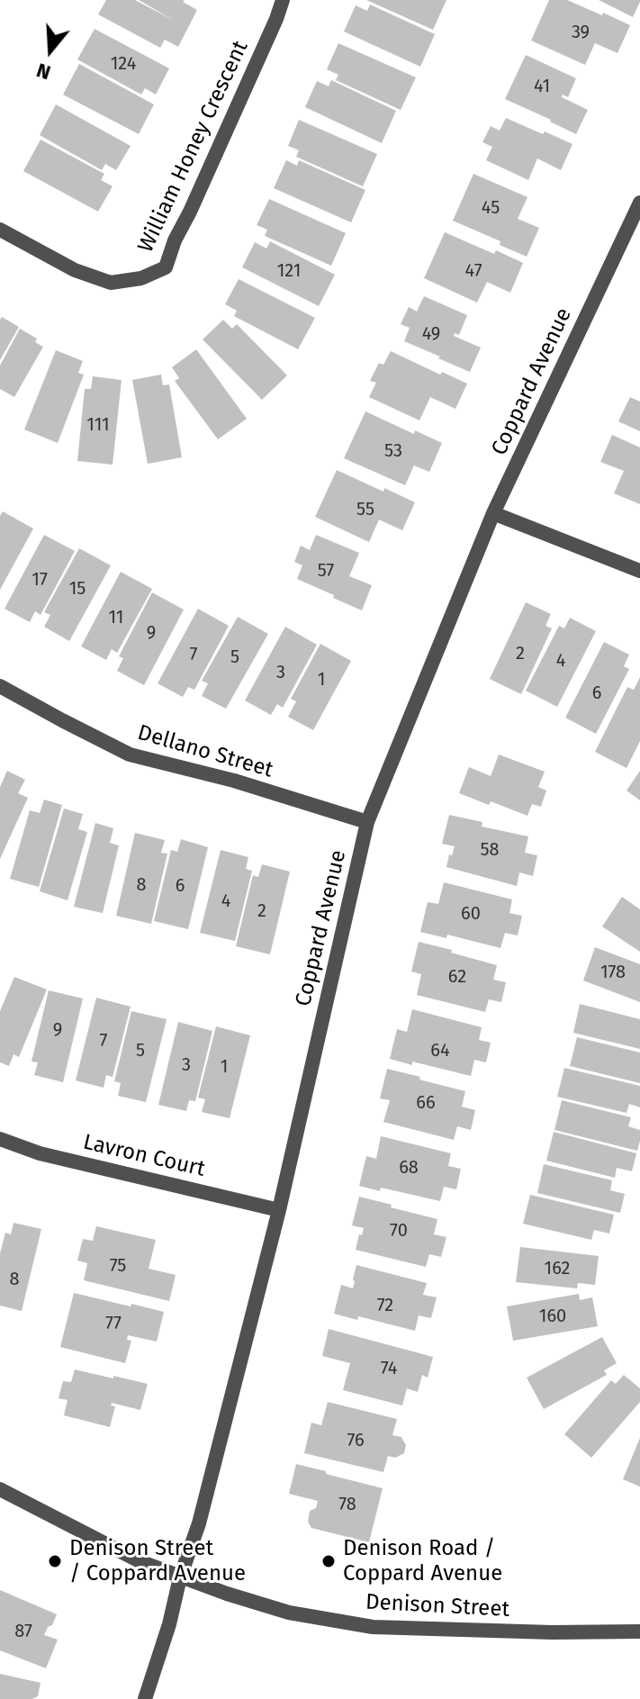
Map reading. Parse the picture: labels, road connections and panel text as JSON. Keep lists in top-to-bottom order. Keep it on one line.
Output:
{"streets":{"street":["William Honey Crescent","Coppard Avenue","Dellano Street","Lavron Court","Denison Street"]},"crossings":[["Coppard Avenue","Dellano Street"],["Coppard Avenue","Lavron Court"],["Coppard Avenue","Denison Street"]],"places":["Denison Street / Coppard Avenue","Denison Road / Coppard Avenue"],"house_numbers":["39","124","41","45","121","47","49","111","53","55","57","17","15","11","9","2","7","5","4","3","1","6","58","8","6","4","2","60","178","62","9","7","5","64","3","1","66","68","70","75","162","8","72","160","77","74","76","78","87"],"north":"bottom"}
